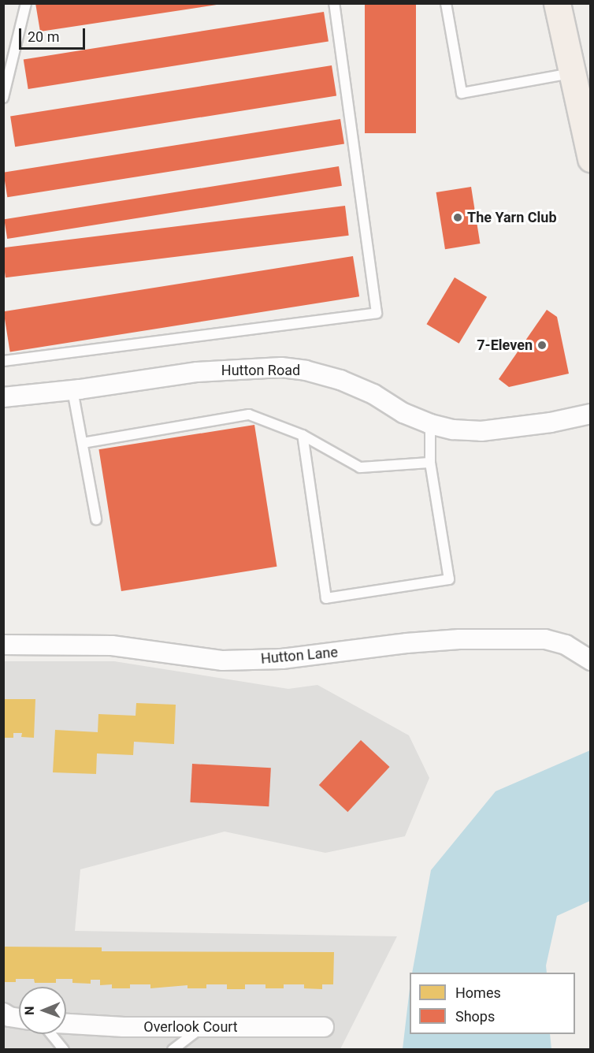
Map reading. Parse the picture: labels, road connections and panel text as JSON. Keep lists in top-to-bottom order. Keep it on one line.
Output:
{"streets":{"street":["Hutton Road","Hutton Lane","Overlook Court"]},"places":["The Yarn Club","7-Eleven"],"legend":["Homes","Shops"],"scale_bar":"20 m","north":"left"}
